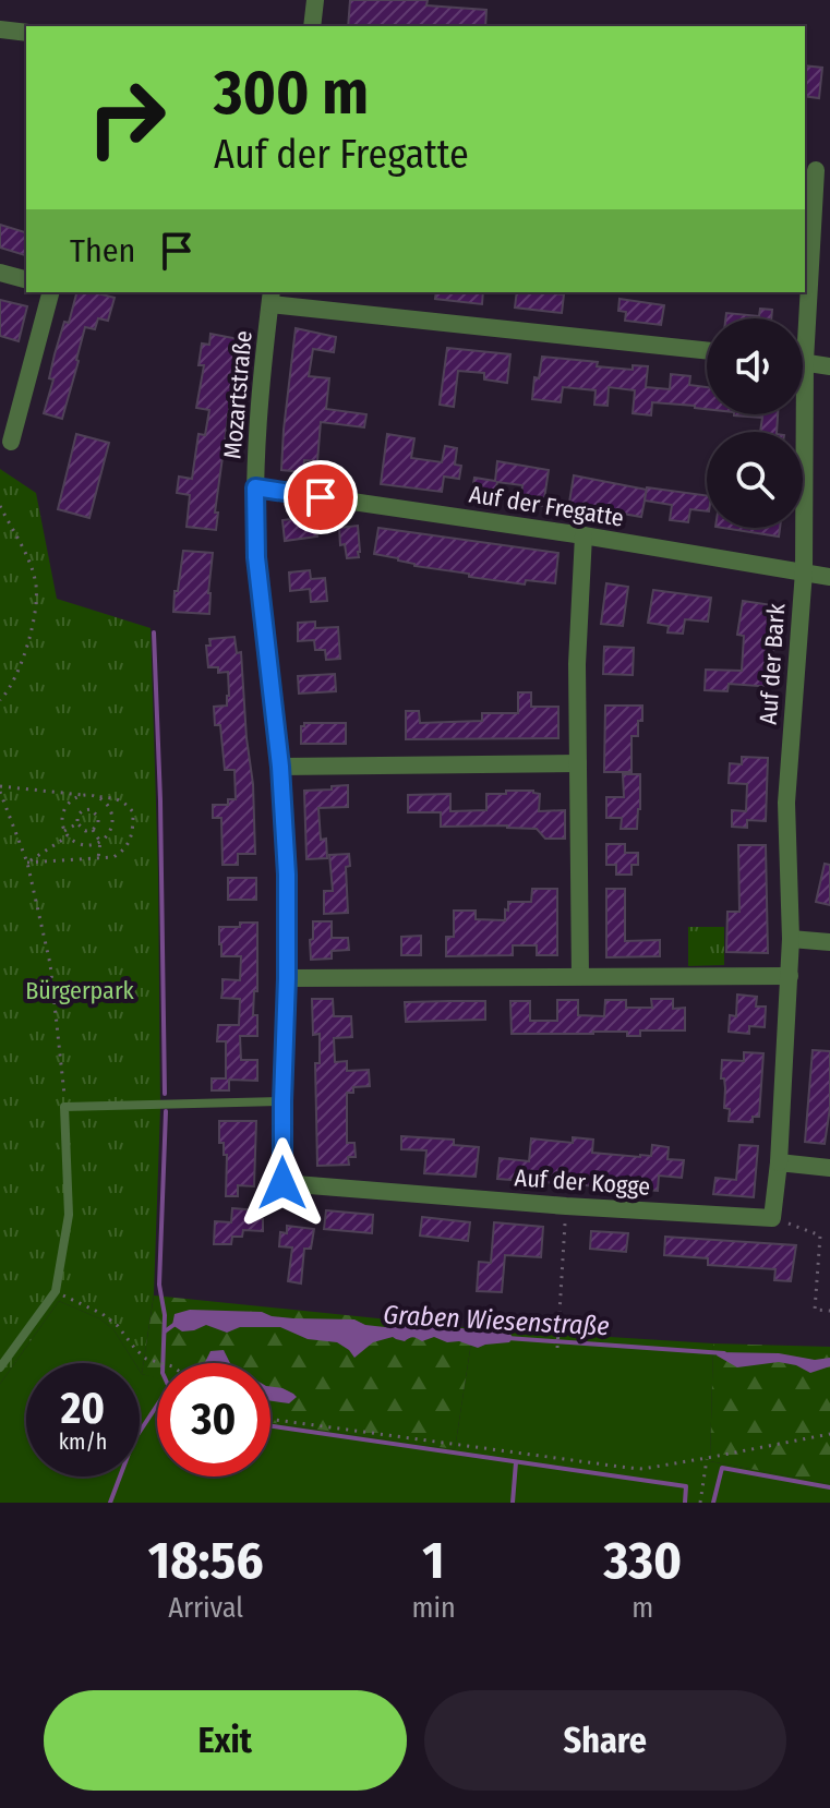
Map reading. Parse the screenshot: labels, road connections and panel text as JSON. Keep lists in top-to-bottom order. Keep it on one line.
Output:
{"streets":{"street":["Mozartstraße","Auf der Fregatte","Auf der Bark","Auf der Kogge"]},"crossings":[["Mozartstraße","Auf der Fregatte"],["Mozartstraße","Auf der Kogge"],["Auf der Fregatte","Auf der Bark"]],"water":["Graben Wiesenstraße"],"parks":["Bürgerpark"],"page":{"turn":["300 m","Auf der Fregatte"],"then":"Then","speed":"20 km/h","limit":"30","eta":["18:56","Arrival","1","min","330","m"],"buttons":["Exit","Share"]}}
